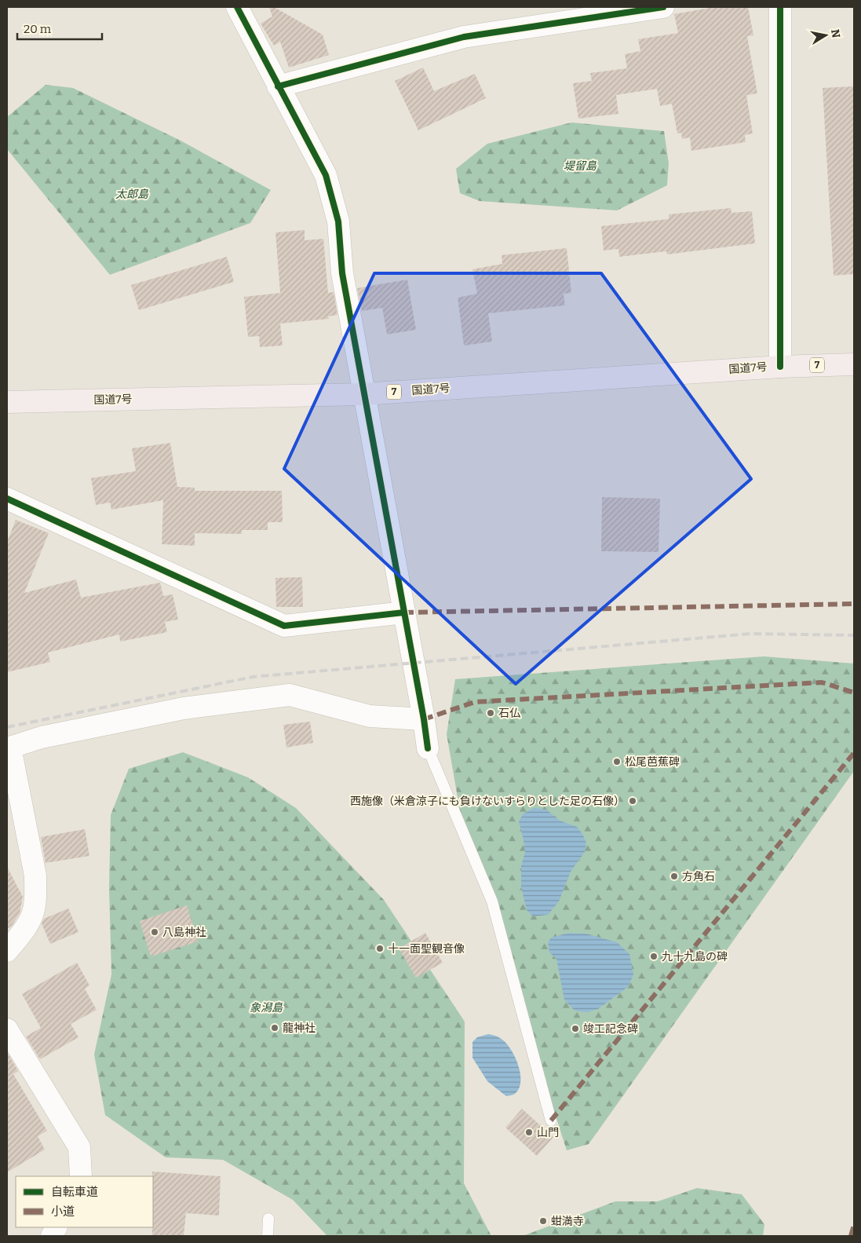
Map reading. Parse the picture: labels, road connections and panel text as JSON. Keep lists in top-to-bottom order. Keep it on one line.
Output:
{"streets":{"highway":["7","国道7号"]},"parks":["堤留島","太郎島","象潟島"],"places":["石仏","松尾芭蕉碑","西施像（米倉涼子にも負けないすらりとした足の石像）","方角石","八島神社","十一面聖観音像","九十九島の碑","龍神社","竣工記念碑","山門","蚶満寺"],"legend":["自転車道","小道"],"scale_bar":"20 m","north":"right"}
